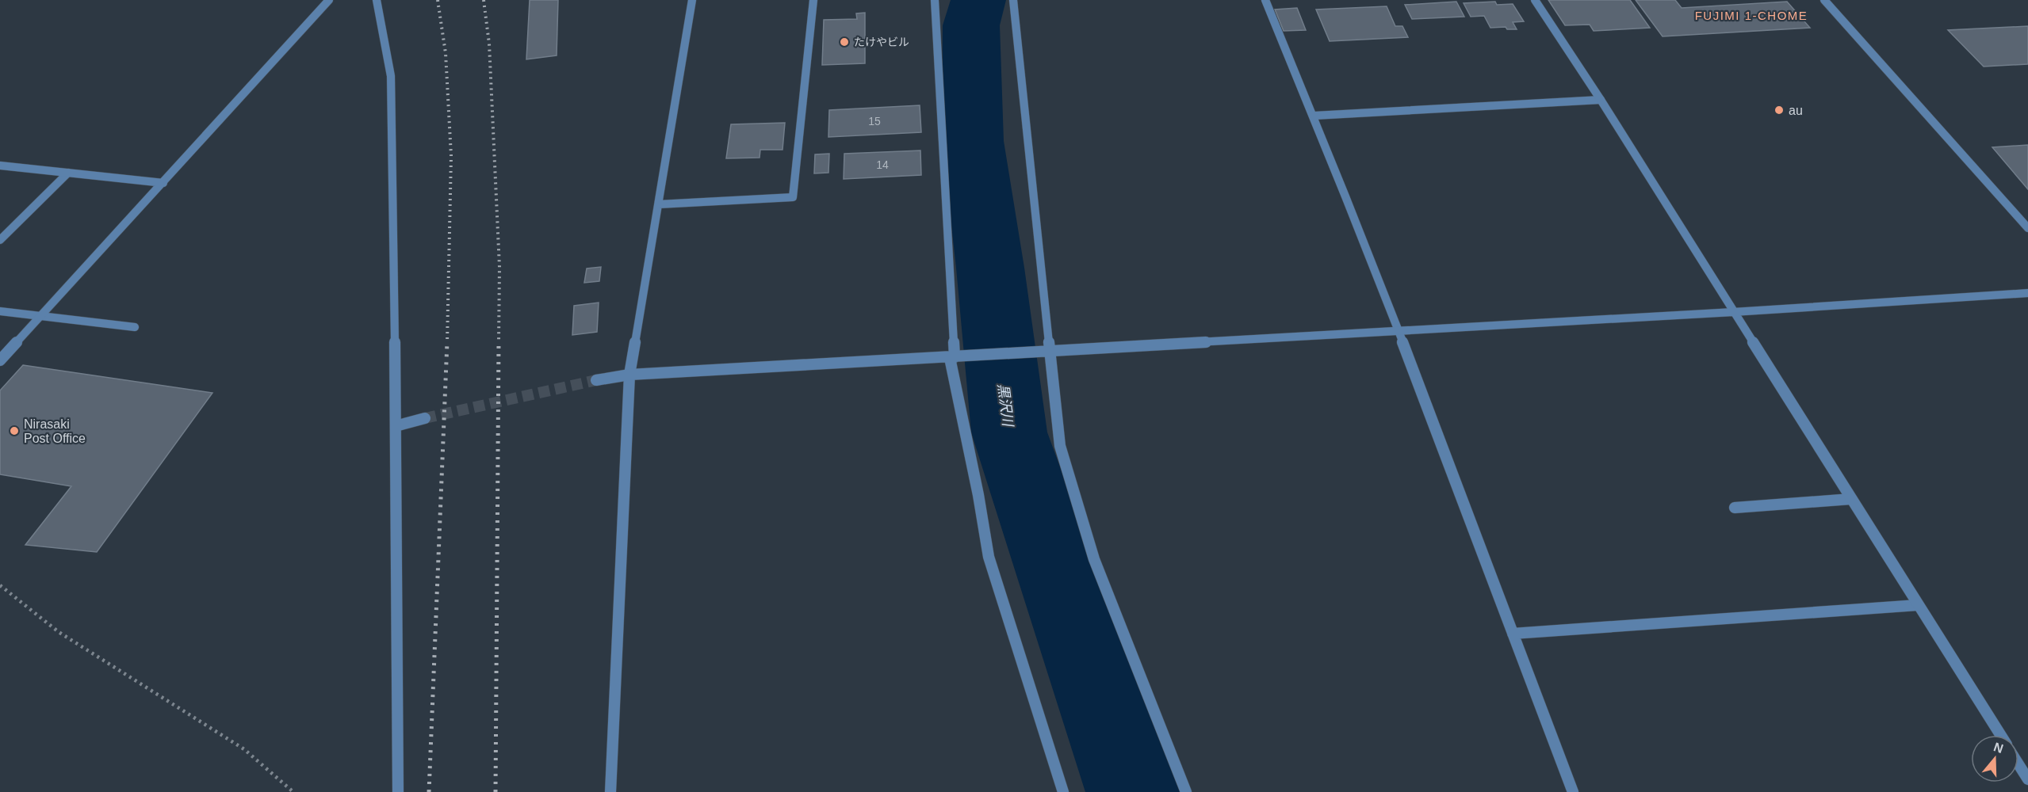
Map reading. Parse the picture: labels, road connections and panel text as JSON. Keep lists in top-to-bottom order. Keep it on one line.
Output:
{"districts":["FUJIMI 1-CHOME"],"water":["黒沢川"],"places":["たけやビル","au","Nirasaki Post Office"],"house_numbers":["15","14"],"north":"top"}
